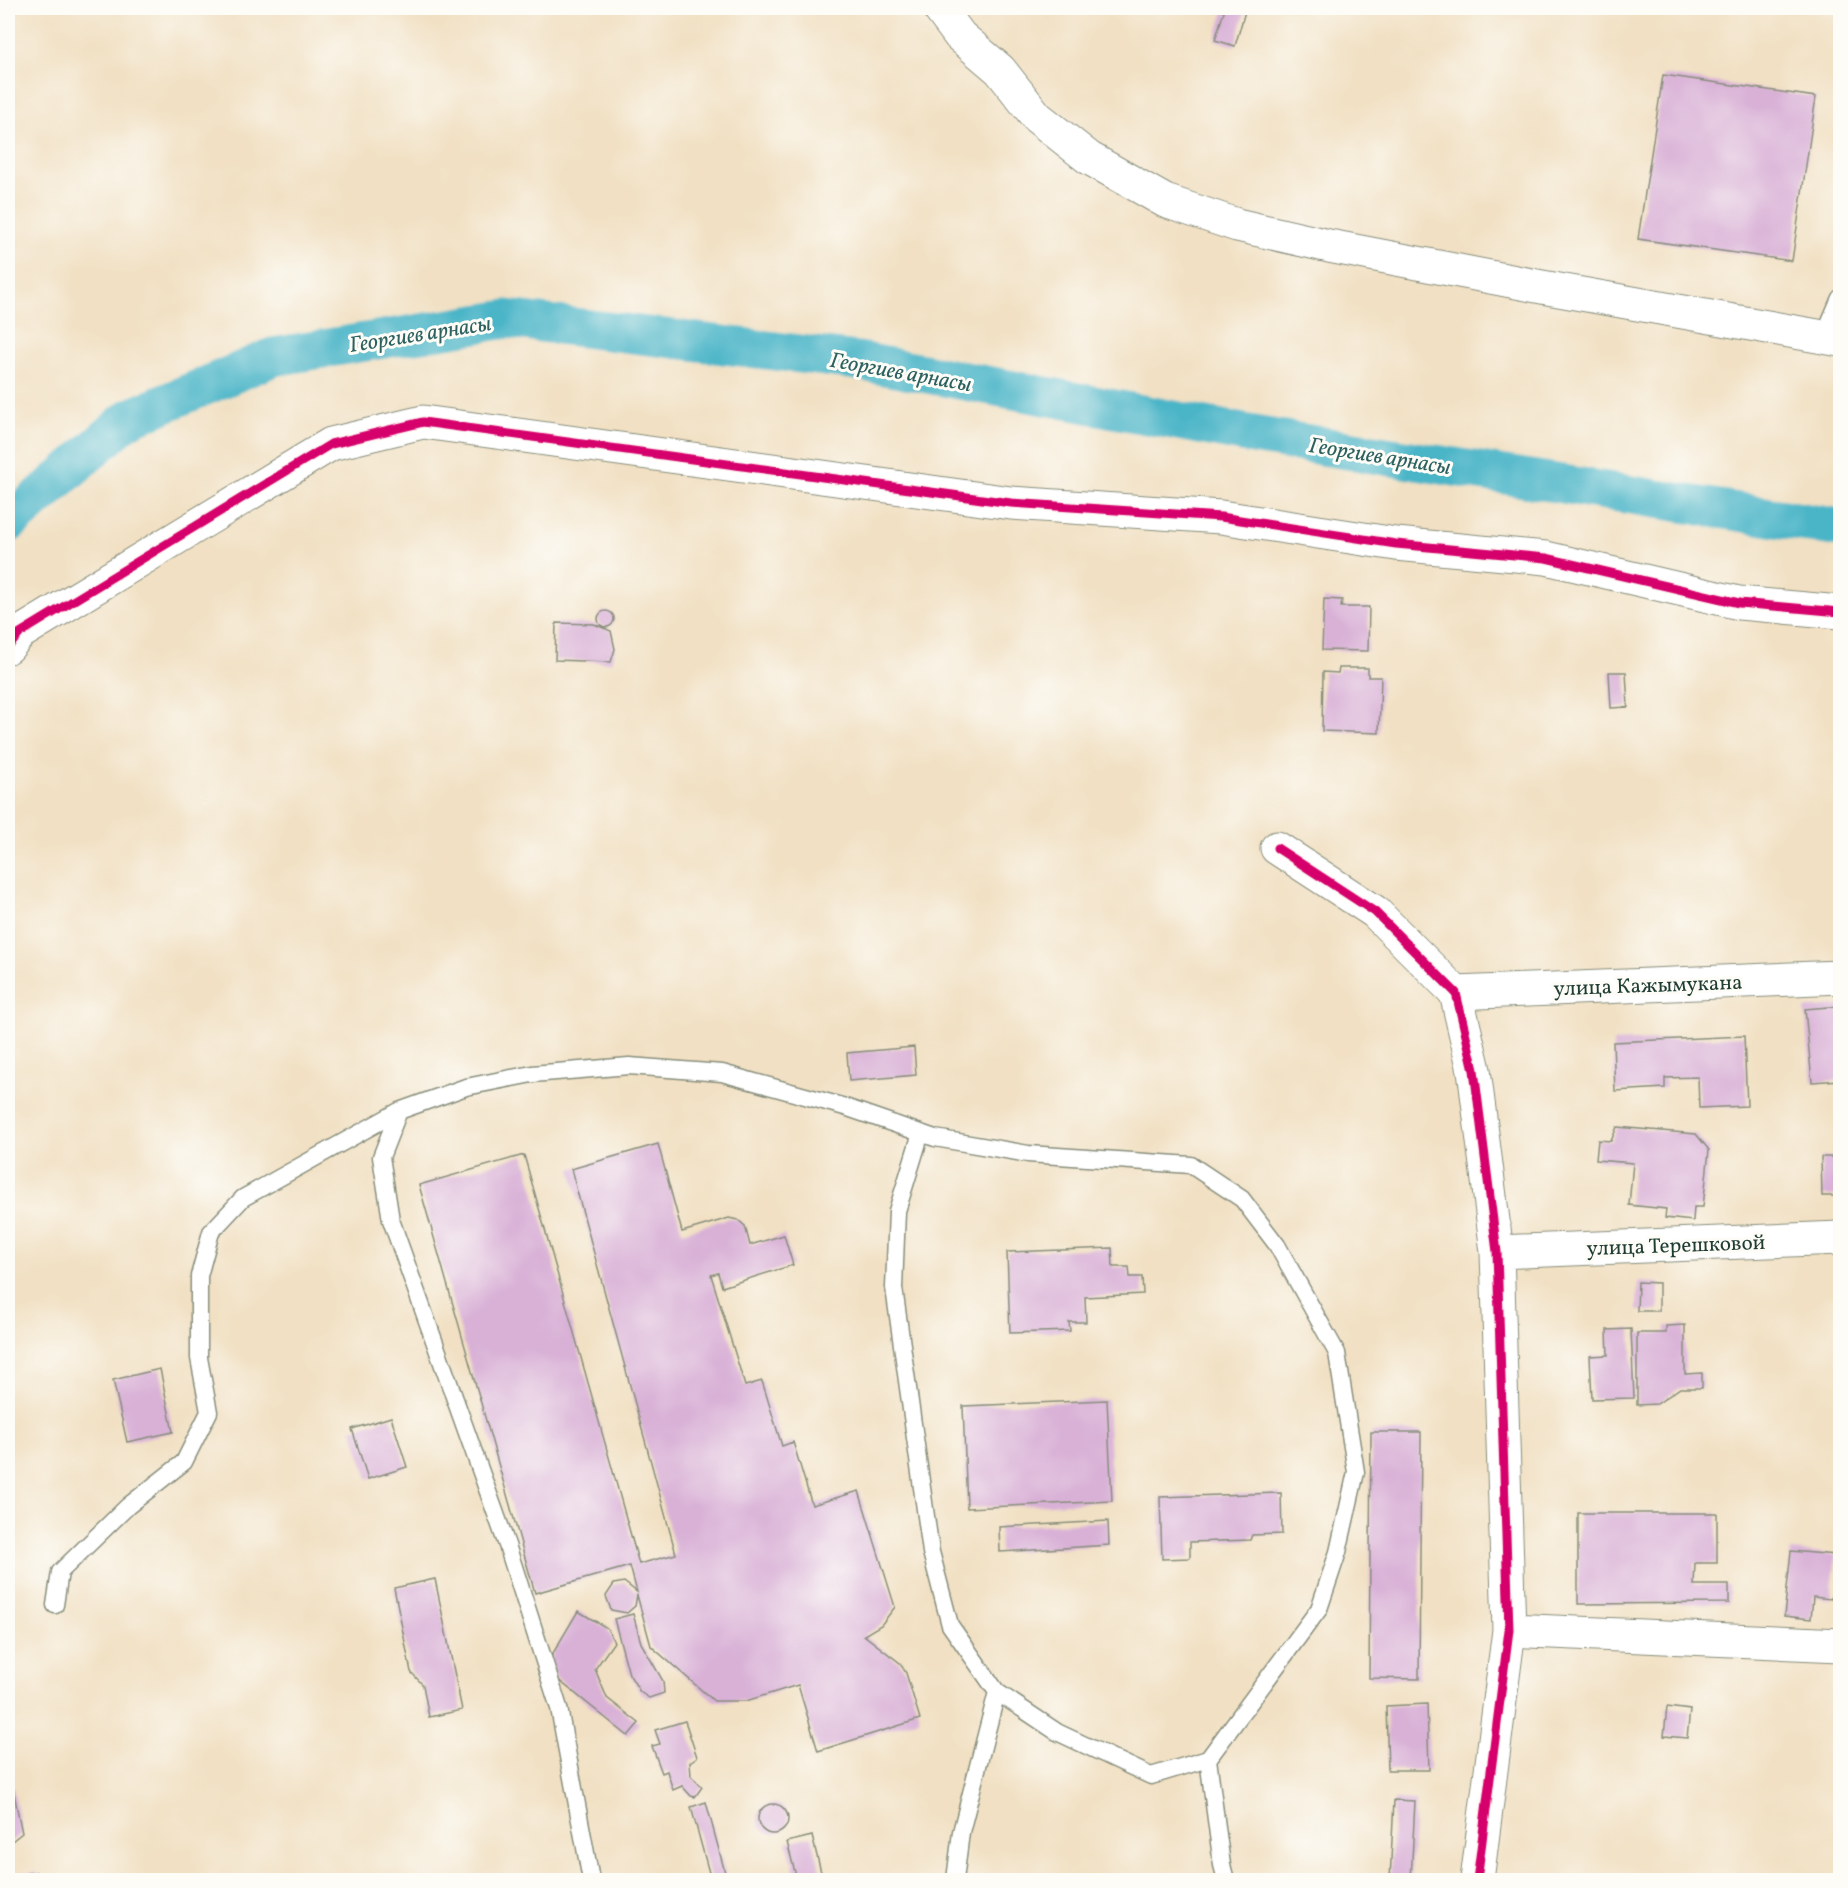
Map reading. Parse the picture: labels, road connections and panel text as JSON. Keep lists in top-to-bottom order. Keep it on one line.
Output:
{"streets":{"street":["улица Кажымукана","улица Терешковой"]},"water":["Георгиев арнасы"]}
